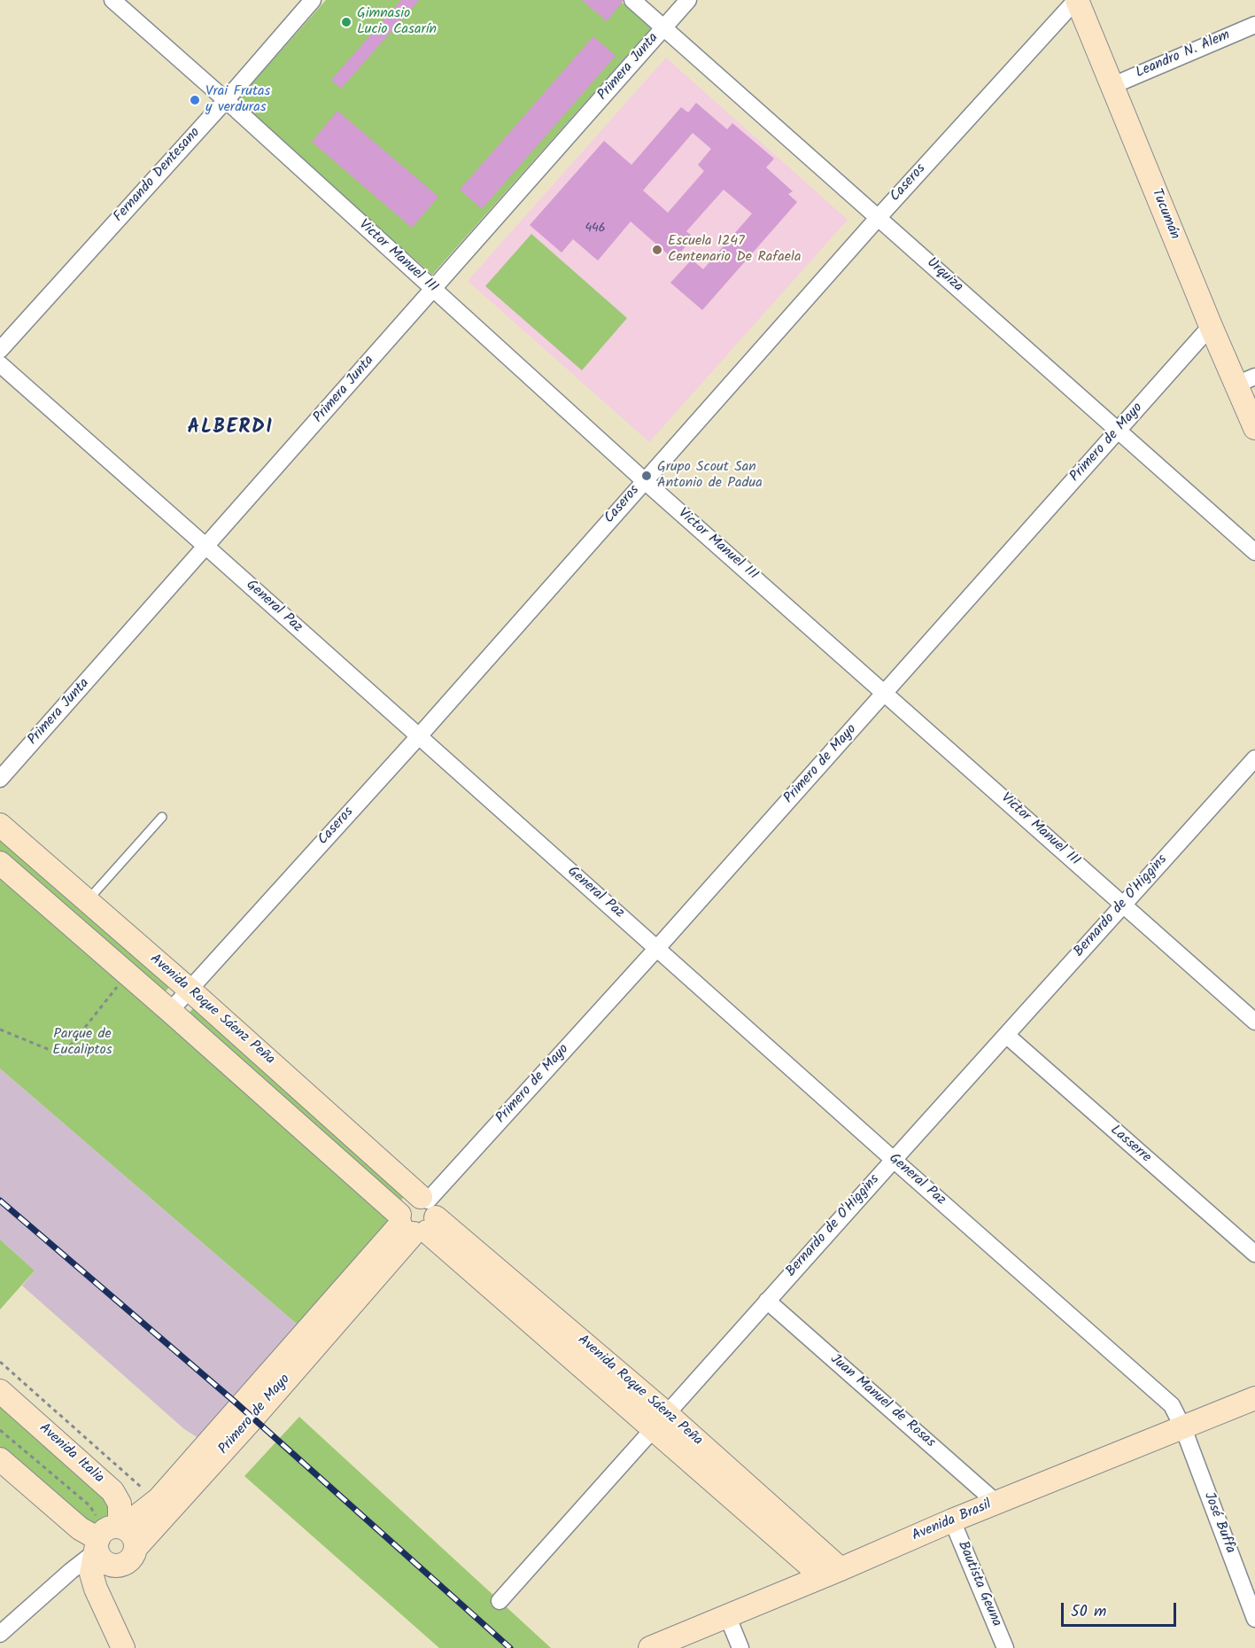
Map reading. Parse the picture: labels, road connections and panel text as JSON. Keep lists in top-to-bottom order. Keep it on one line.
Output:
{"streets":{"street":["Leandro N. Alem","Primera Junta","Fernando Dentesano","Caseros","Tucumán","Victor Manuel III","Urquiza","Primero de Mayo","General Paz","Bernardo de O'Higgins","Avenida Roque Sáenz Peña","Lasserre","Juan Manuel de Rosas","Avenida Italia","Avenida Brasil","José Buffa","Bautista Geuna"]},"crossings":[["Leandro N. Alem","Tucumán"],["Primera Junta","Victor Manuel III"],["Primera Junta","Urquiza"],["Primera Junta","General Paz"],["Fernando Dentesano","Victor Manuel III"],["Caseros","Tucumán"],["Caseros","Victor Manuel III"],["Caseros","Urquiza"],["Caseros","General Paz"],["Caseros","Avenida Roque Sáenz Peña"],["Tucumán","Primero de Mayo"],["Victor Manuel III","Primero de Mayo"],["Victor Manuel III","Bernardo de O'Higgins"],["Urquiza","Primero de Mayo"],["Primero de Mayo","General Paz"],["Primero de Mayo","Avenida Roque Sáenz Peña"],["Primero de Mayo","Avenida Italia"],["General Paz","Bernardo de O'Higgins"],["General Paz","Avenida Brasil"],["General Paz","José Buffa"],["Bernardo de O'Higgins","Avenida Roque Sáenz Peña"],["Bernardo de O'Higgins","Lasserre"],["Bernardo de O'Higgins","Juan Manuel de Rosas"],["Avenida Roque Sáenz Peña","Avenida Brasil"],["Juan Manuel de Rosas","Avenida Brasil"],["Avenida Brasil","José Buffa"],["Avenida Brasil","Bautista Geuna"]],"districts":["ALBERDI"],"parks":["Parque de Eucaliptos"],"places":["Gimnasio Lucio Casarín","Vrai Frutas y verduras","Escuela 1247 Centenario De Rafaela","Grupo Scout San Antonio de Padua"],"house_numbers":["446"],"scale_bar":"50 m"}
